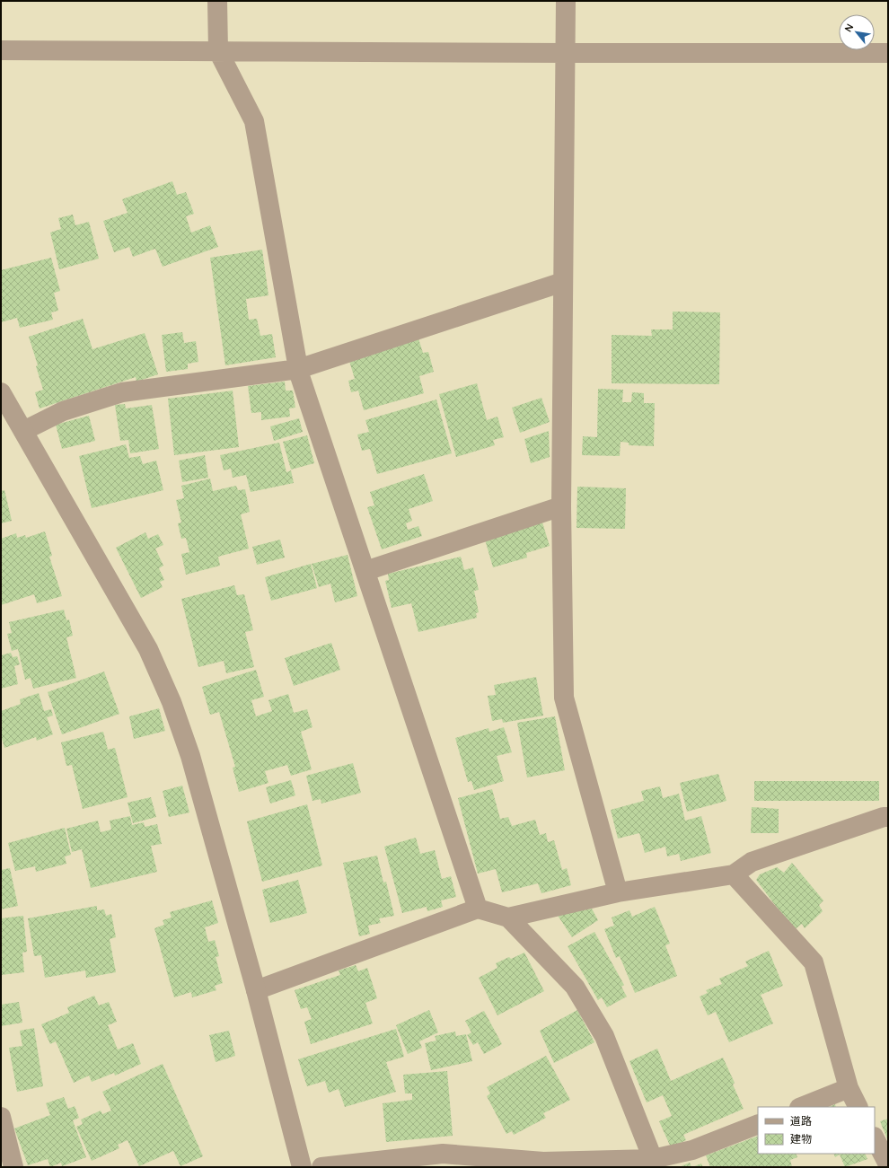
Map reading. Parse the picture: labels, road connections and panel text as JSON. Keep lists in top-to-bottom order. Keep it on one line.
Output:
{"legend":["道路","建物"],"north":"top left"}
